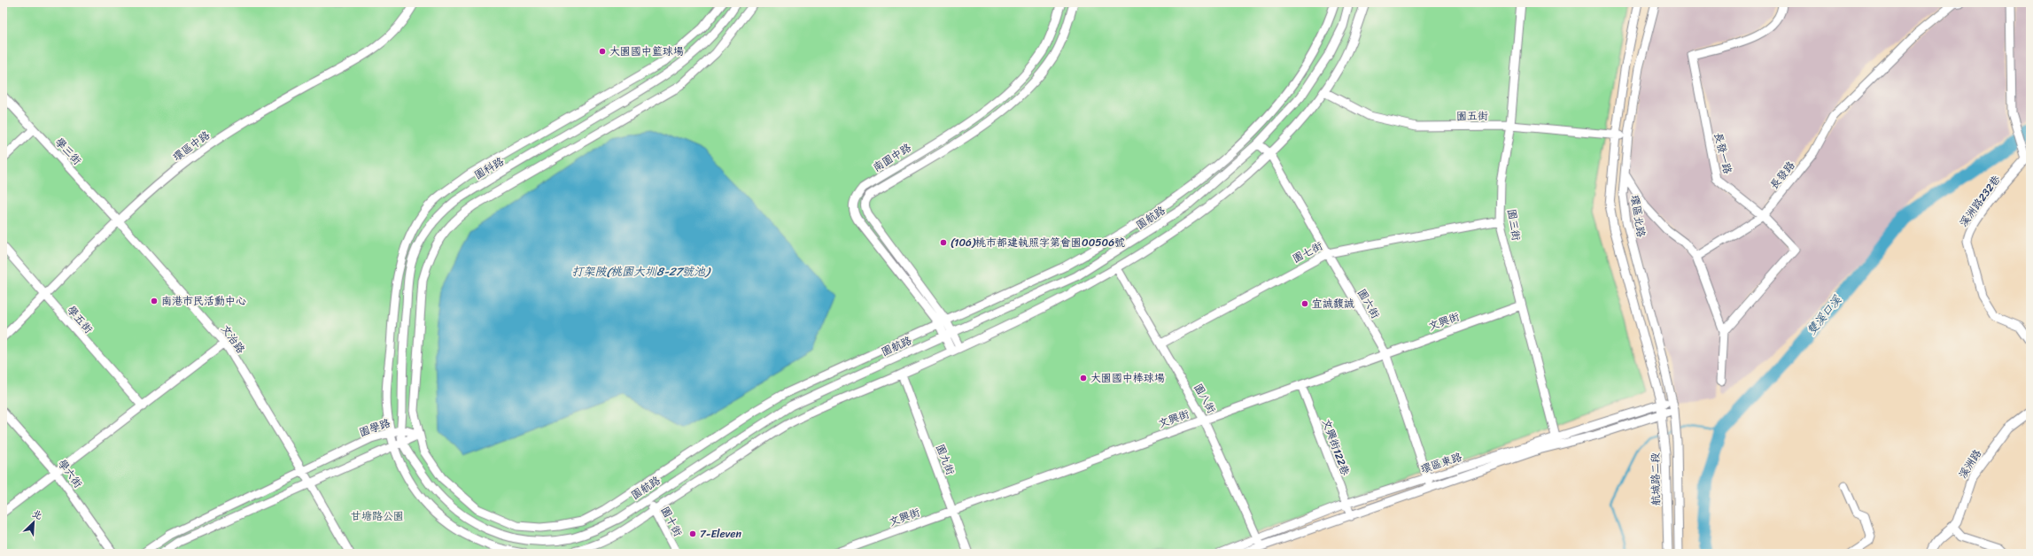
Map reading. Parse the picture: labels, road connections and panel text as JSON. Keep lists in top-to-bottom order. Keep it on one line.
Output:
{"streets":{"street":["園五街","環區中路","學三街","長發一路","南園中路","園科路","長發路","溪洲路232巷","環區北路","園航路","園三街","園七街","園六街","學五街","文興街","文治路","園八街","園學路","文興街122巷","園九街","環區東路","溪洲路","學六街","航城路二段","園十街"]},"crossings":[["園五街","環區北路"],["園五街","園三街"],["環區中路","學三街"],["環區中路","學五街"],["環區中路","文治路"],["學三街","文治路"],["長發一路","長發路"],["南園中路","園航路"],["園科路","園航路"],["園科路","園學路"],["環區北路","環區東路"],["環區北路","航城路二段"],["園航路","園六街"],["園航路","園十街"],["園三街","園七街"],["園三街","文興街"],["園三街","環區東路"],["園七街","園六街"],["園七街","園八街"],["園六街","文興街"],["園六街","環區東路"],["文興街","園八街"],["文興街","文興街122巷"],["文興街","園九街"],["文治路","園學路"],["園八街","環區東路"],["文興街122巷","環區東路"],["環區東路","航城路二段"]],"water":["打架陂(桃園大圳8-27號池)","雙溪口溪"],"parks":["甘塘路公園"],"places":["大園國中籃球場","(106)桃市都建執照字第會園00506號","南港市民活動中心","宜誠馥誠","大園國中棒球場","7-Eleven"],"north":"top right"}
